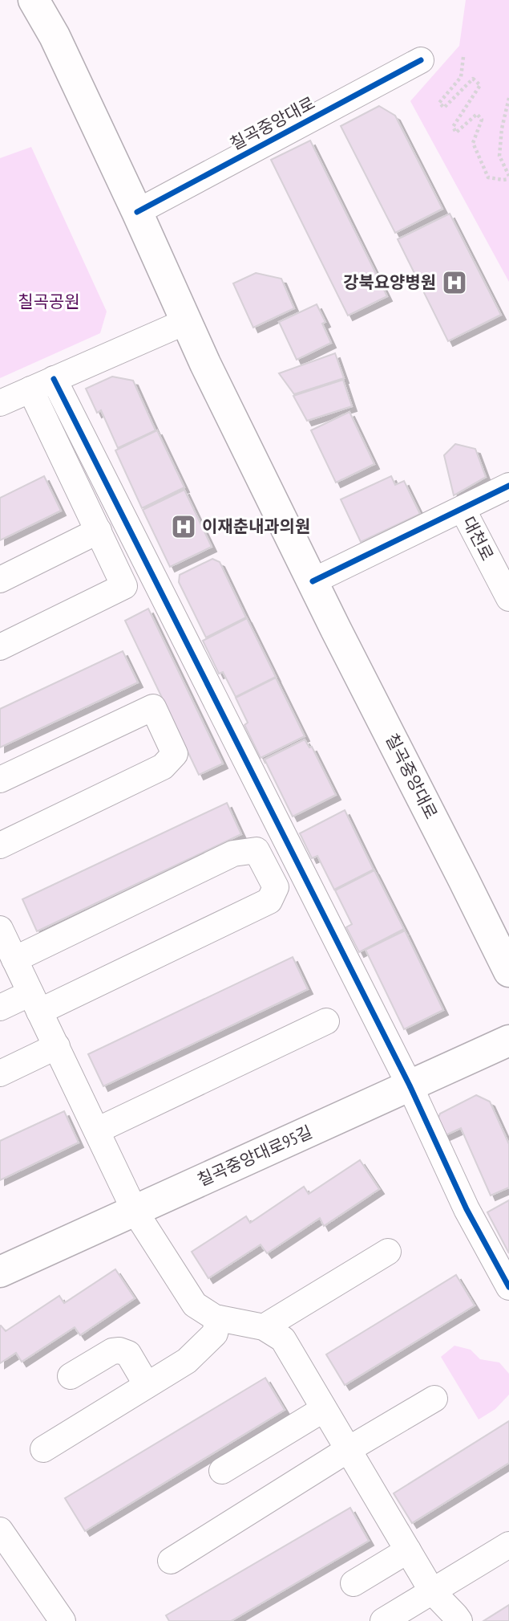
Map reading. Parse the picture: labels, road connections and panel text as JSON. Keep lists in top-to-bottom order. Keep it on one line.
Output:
{"streets":{"main road":["칠곡중앙대로","칠곡중앙대로95길"],"street":["대천로"]},"parks":["칠곡공원"],"places":{"hospital":["강북요양병원","이재춘내과의원"]}}
